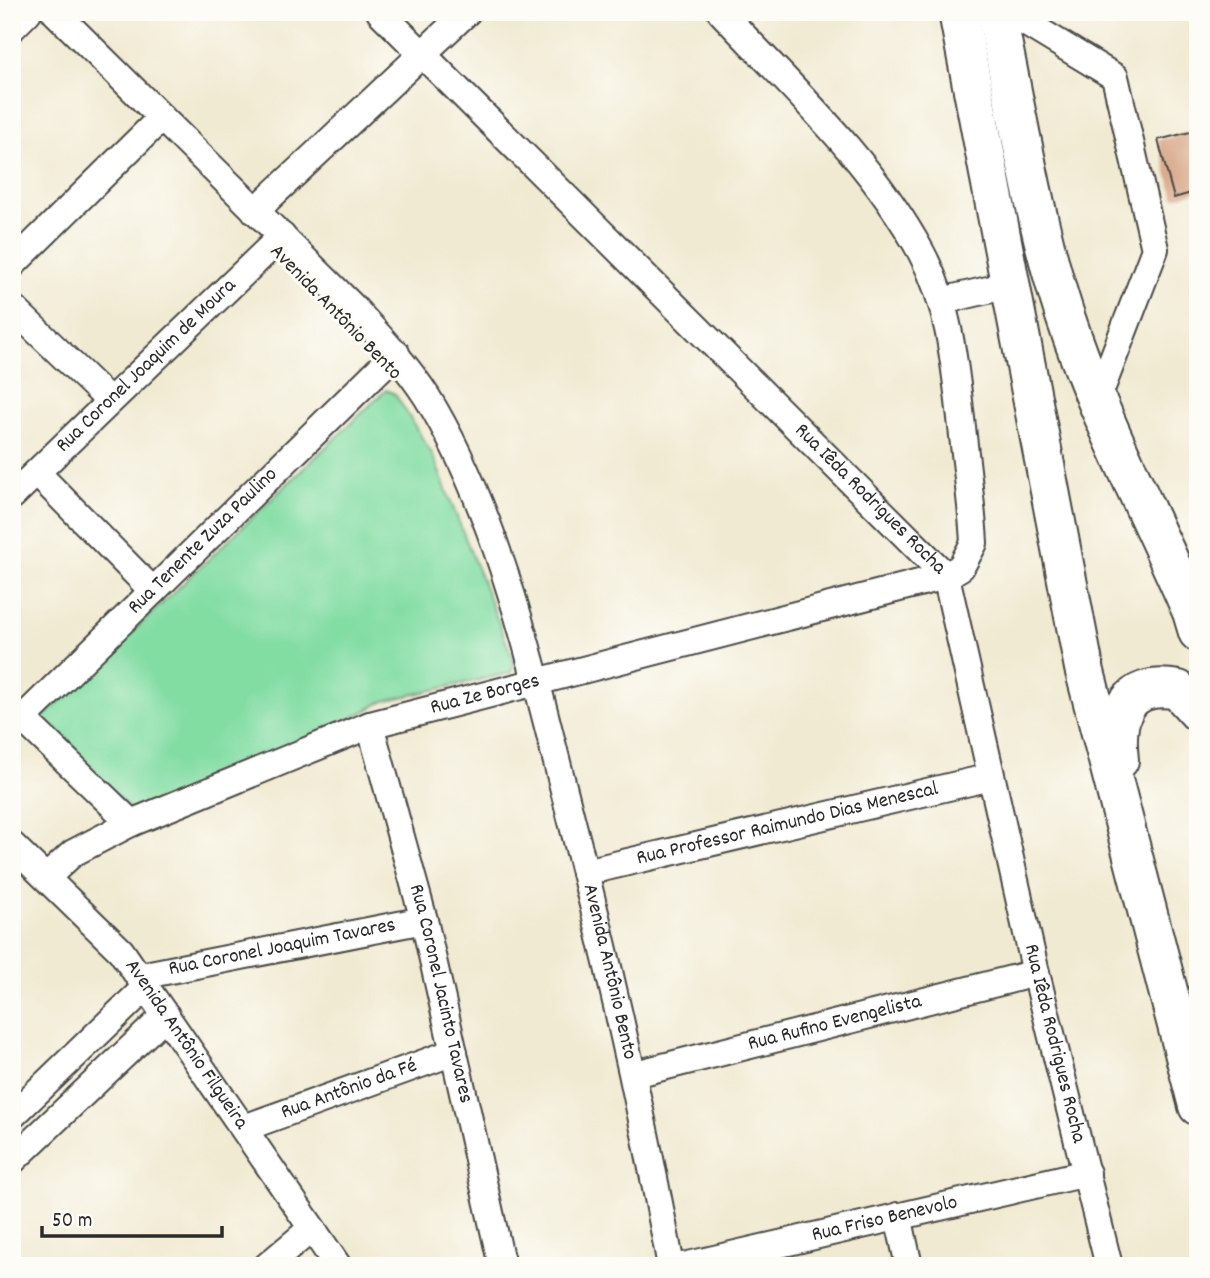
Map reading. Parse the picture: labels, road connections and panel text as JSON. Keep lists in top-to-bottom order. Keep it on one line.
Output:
{"streets":{"street":["Avenida Antônio Bento","Rua Coronel Joaquim de Moura","Rua Iêda Rodrigues Rocha","Rua Tenente Zuza Paulino","Rua Ze Borges","Rua Professor Raimundo Dias Menescal","Rua Coronel Joaquim Tavares","Rua Coronel Jacinto Tavares","Rua Rufino Evengelista","Avenida Antônio Filgueira","Rua Antônio da Fé","Rua Friso Benevolo"]},"crossings":[["Avenida Antônio Bento","Rua Coronel Joaquim de Moura"],["Avenida Antônio Bento","Rua Tenente Zuza Paulino"],["Avenida Antônio Bento","Rua Ze Borges"],["Avenida Antônio Bento","Rua Professor Raimundo Dias Menescal"],["Avenida Antônio Bento","Rua Rufino Evengelista"],["Rua Iêda Rodrigues Rocha","Rua Ze Borges"],["Rua Iêda Rodrigues Rocha","Rua Professor Raimundo Dias Menescal"],["Rua Iêda Rodrigues Rocha","Rua Rufino Evengelista"],["Rua Iêda Rodrigues Rocha","Rua Friso Benevolo"],["Rua Ze Borges","Rua Coronel Jacinto Tavares"],["Rua Ze Borges","Avenida Antônio Filgueira"],["Rua Coronel Joaquim Tavares","Rua Coronel Jacinto Tavares"],["Rua Coronel Joaquim Tavares","Avenida Antônio Filgueira"],["Rua Coronel Jacinto Tavares","Rua Antônio da Fé"],["Avenida Antônio Filgueira","Rua Antônio da Fé"]],"scale_bar":"50 m"}
